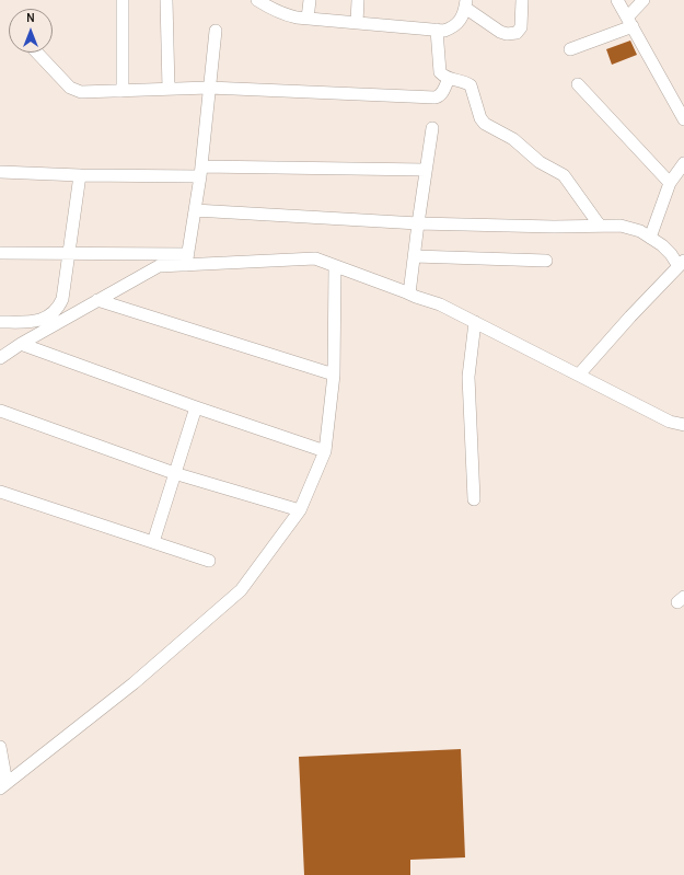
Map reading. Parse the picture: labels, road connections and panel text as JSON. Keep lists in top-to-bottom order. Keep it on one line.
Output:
{"north":"top"}
